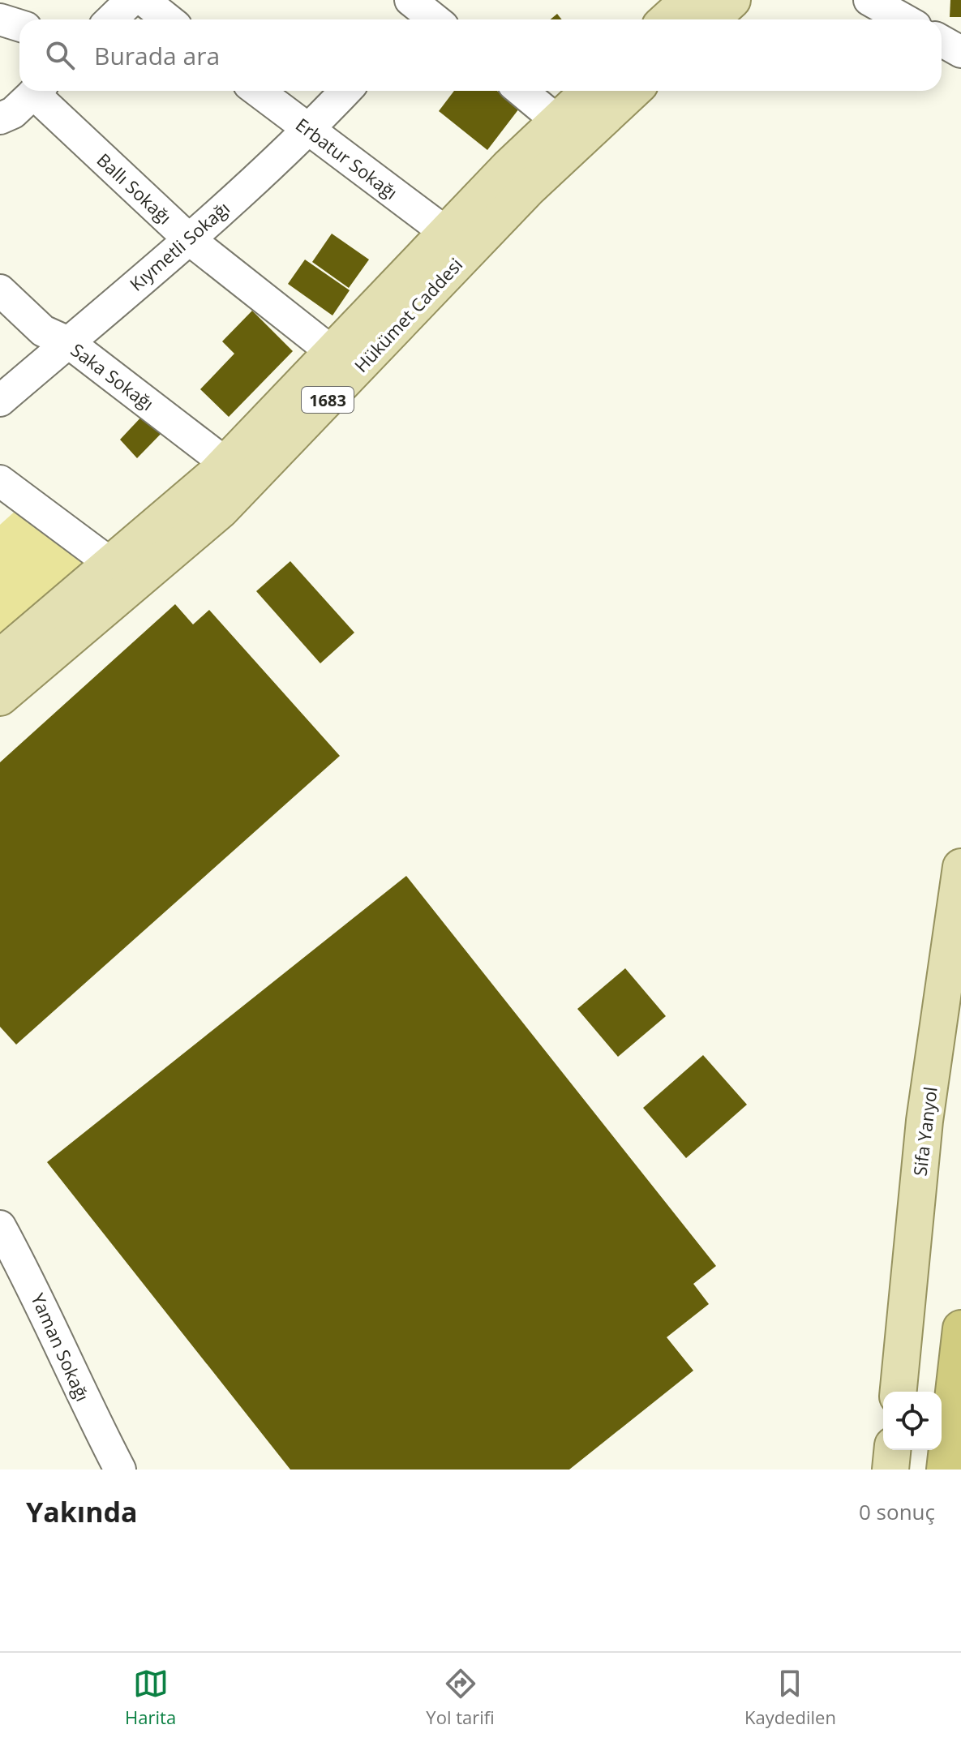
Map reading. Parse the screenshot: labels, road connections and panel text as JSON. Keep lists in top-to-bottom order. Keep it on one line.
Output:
{"streets":{"main road":["Hükümet Caddesi","1683","Sifa Yanyol"],"street":["Erbatur Sokağı","Ballı Sokağı","Kıymetli Sokağı","Saka Sokağı","Yaman Sokağı"]},"crossings":[["Erbatur Sokağı","Kıymetli Sokağı"],["Erbatur Sokağı","Hükümet Caddesi"],["Ballı Sokağı","Kıymetli Sokağı"],["Ballı Sokağı","Hükümet Caddesi"],["Kıymetli Sokağı","Saka Sokağı"],["Hükümet Caddesi","Saka Sokağı"]],"page":{"search":"Burada ara","heading":["Yakında","0 sonuç"],"nav":["Harita","Yol tarifi","Kaydedilen"]}}
